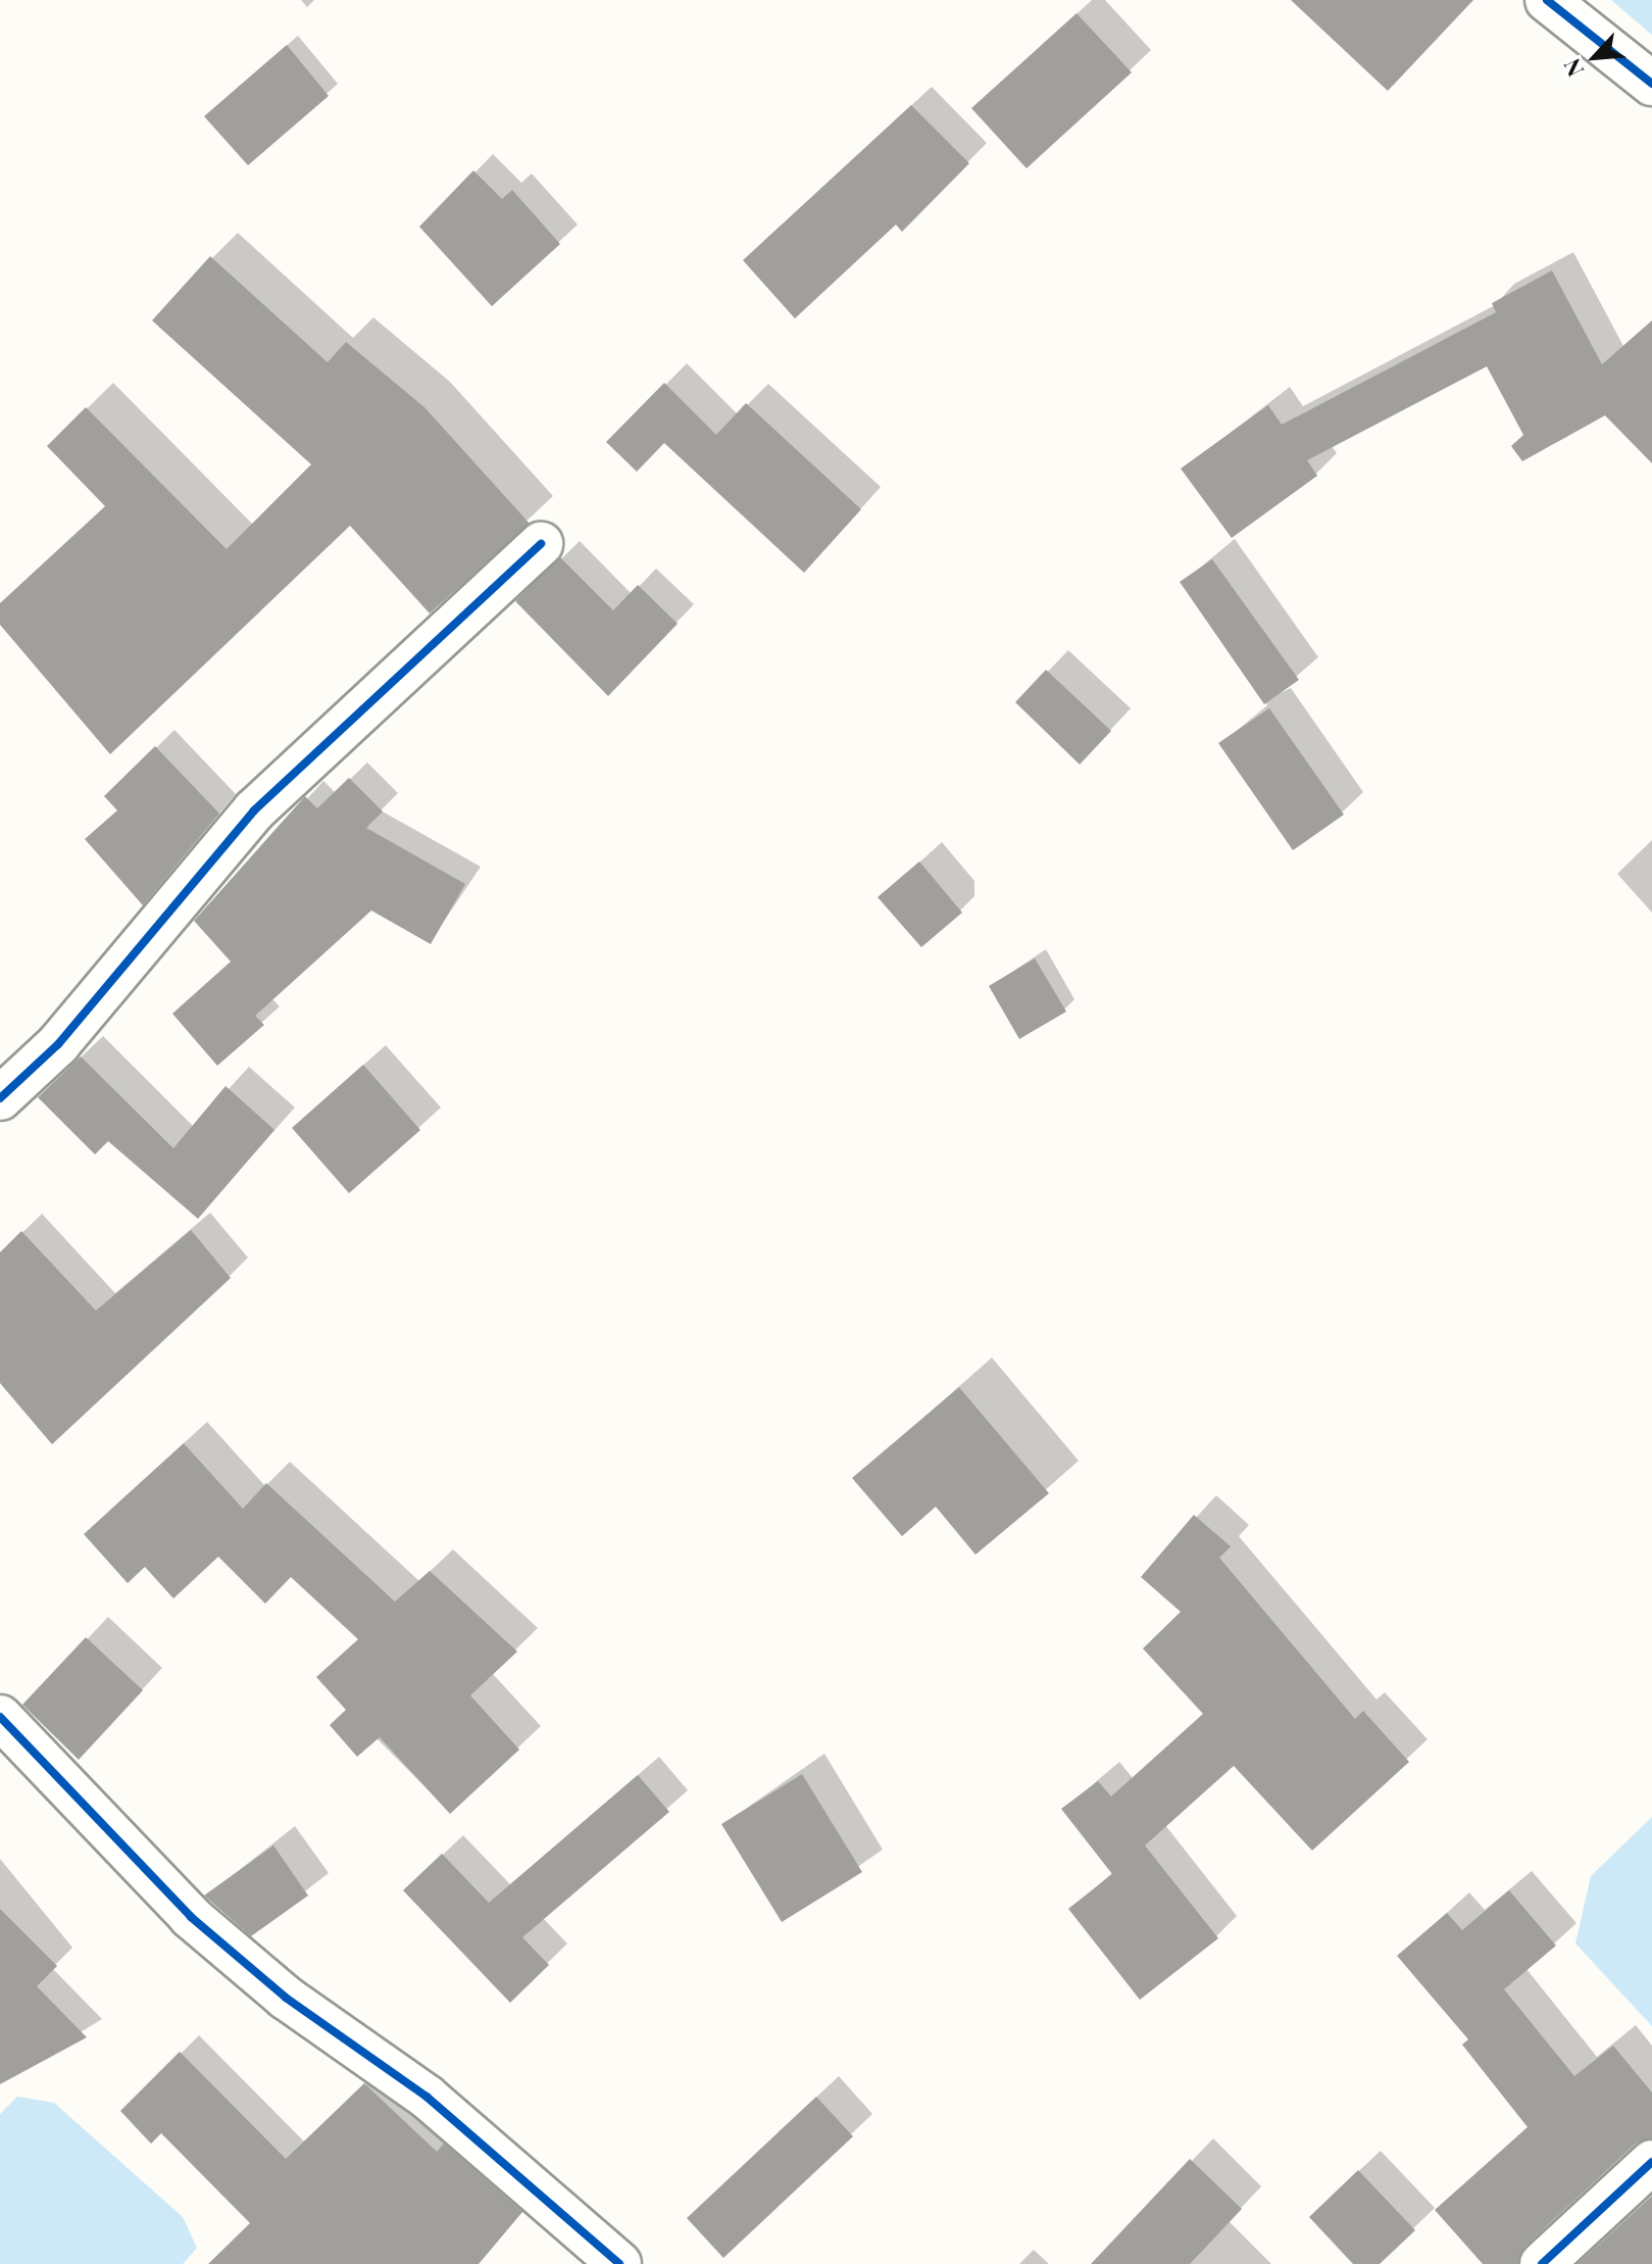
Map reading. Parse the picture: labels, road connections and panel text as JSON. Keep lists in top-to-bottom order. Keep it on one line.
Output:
{"north":"bottom left"}
